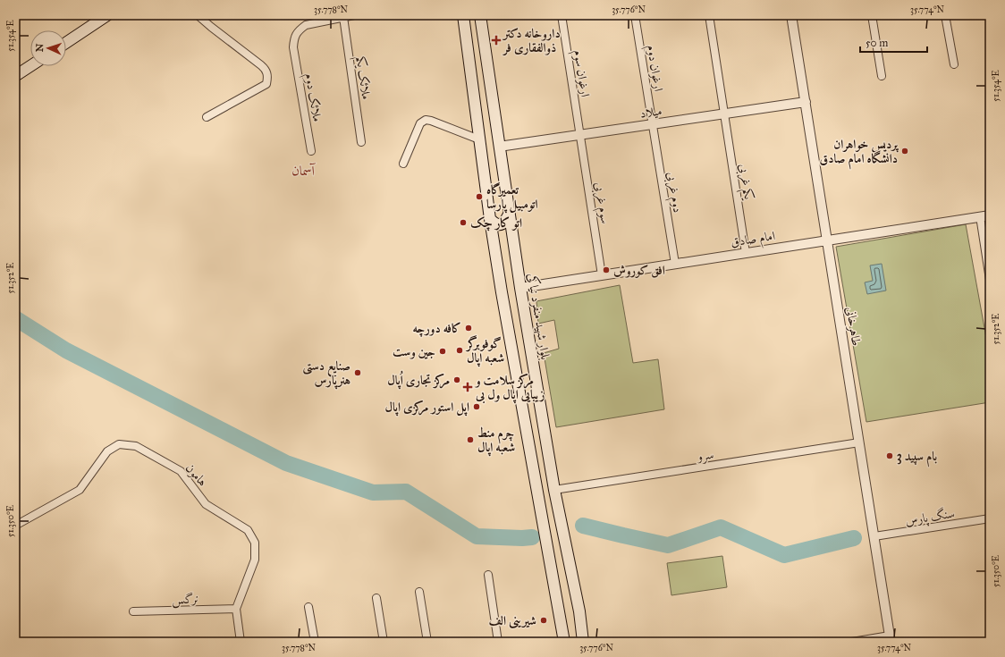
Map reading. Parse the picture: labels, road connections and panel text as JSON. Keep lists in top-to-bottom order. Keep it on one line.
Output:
{"streets":{"main road":["بلوار شهید منفرد نیاکی"],"street":["ارغوان دوم","ارغوان سوم","ملائک یکم","ملائک دوم","میلاد","یکم غربی","دوم غربی","سوم غربی","امام صادق","طاهرخانی","سرو","هامون","سنگ پارس","نرگس"]},"crossings":[["ارغوان دوم","میلاد"],["ارغوان دوم","دوم غربی"],["ارغوان سوم","میلاد"],["ارغوان سوم","سوم غربی"],["ملائک یکم","ملائک دوم"],["میلاد","یکم غربی"],["میلاد","دوم غربی"],["میلاد","سوم غربی"],["میلاد","بلوار شهید منفرد نیاکی"],["میلاد","طاهرخانی"],["یکم غربی","امام صادق"],["دوم غربی","امام صادق"],["سوم غربی","امام صادق"],["امام صادق","بلوار شهید منفرد نیاکی"],["امام صادق","طاهرخانی"],["بلوار شهید منفرد نیاکی","سرو"],["طاهرخانی","سرو"],["طاهرخانی","سنگ پارس"],["هامون","نرگس"]],"districts":["آسمان"],"places":{"health":["داروخانه دکتر ذوالفقاری فر","مرکز سلامت و زیبایی اپال ول بی"],"other":["پردیس خواهران دانشگاه امام صادق","تعمیرگاه اتومبیل پارسا","اتو کار چک","افق کوروش","کافه دورچه","گوفوبرگر شعبه اپال","جین وست","صنایع دستی هنرپارس","مرکز تجاری اُپال","اپل استور مرکزی اپال","چرم منط شعبه اپال","بام سپید 3","شیرینی الف"]},"scale_bar":"50 m","north":"left","coordinates":["35.778°N","35.776°N","35.774°N","51.354°E","51.352°E","51.350°E"]}
